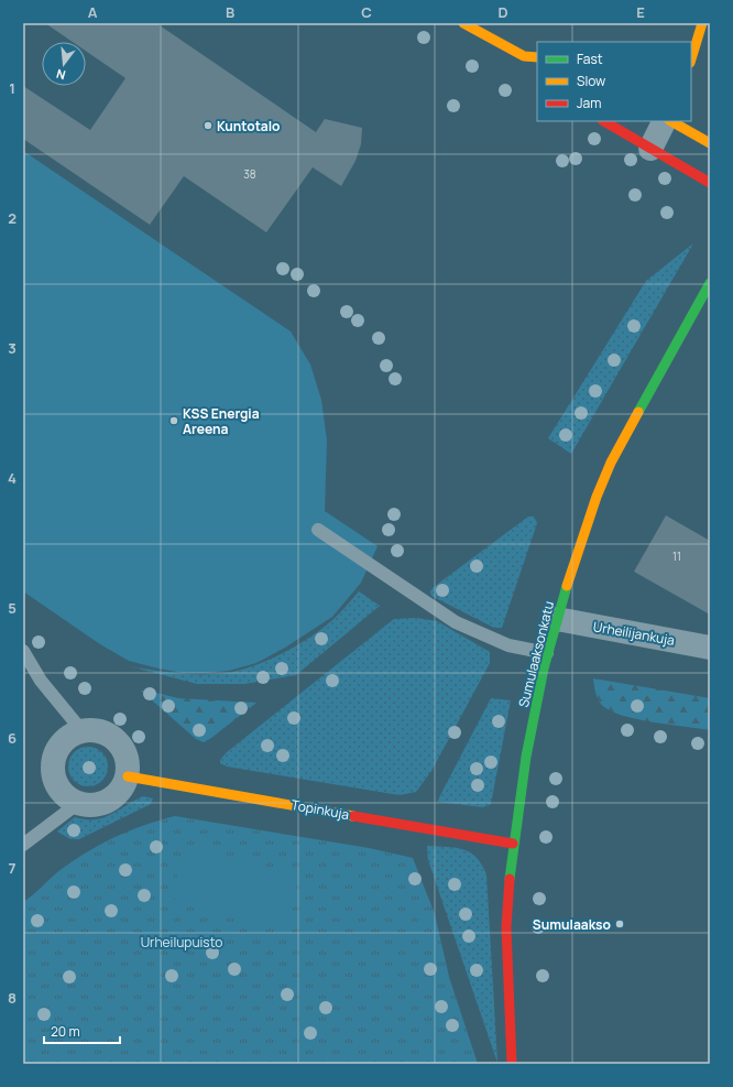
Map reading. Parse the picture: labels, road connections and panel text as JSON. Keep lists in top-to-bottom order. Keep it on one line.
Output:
{"streets":{"street":["Urheilijankuja","Sumulaaksonkatu","Topinkuja"]},"crossings":[["Urheilijankuja","Sumulaaksonkatu"],["Sumulaaksonkatu","Topinkuja"]],"parks":["Urheilupuisto"],"places":["Kuntotalo","KSS Energia Areena","Sumulaakso"],"house_numbers":["38","11"],"legend":["Fast","Slow","Jam"],"scale_bar":"20 m","north":"bottom","grid":{"columns":["A","B","C","D","E"],"rows":["1","2","3","4","5","6","7","8"]}}
